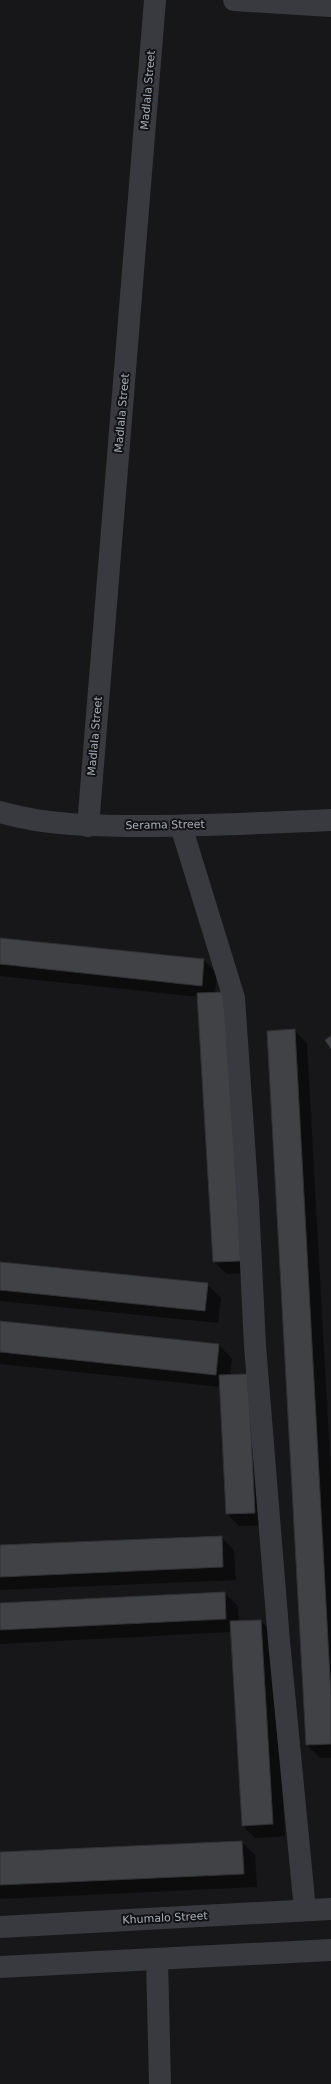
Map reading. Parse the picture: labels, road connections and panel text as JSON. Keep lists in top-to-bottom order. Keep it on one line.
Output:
{"streets":{"street":["Madlala Street","Serama Street","Khumalo Street"]},"crossings":[["Madlala Street","Serama Street"]]}
